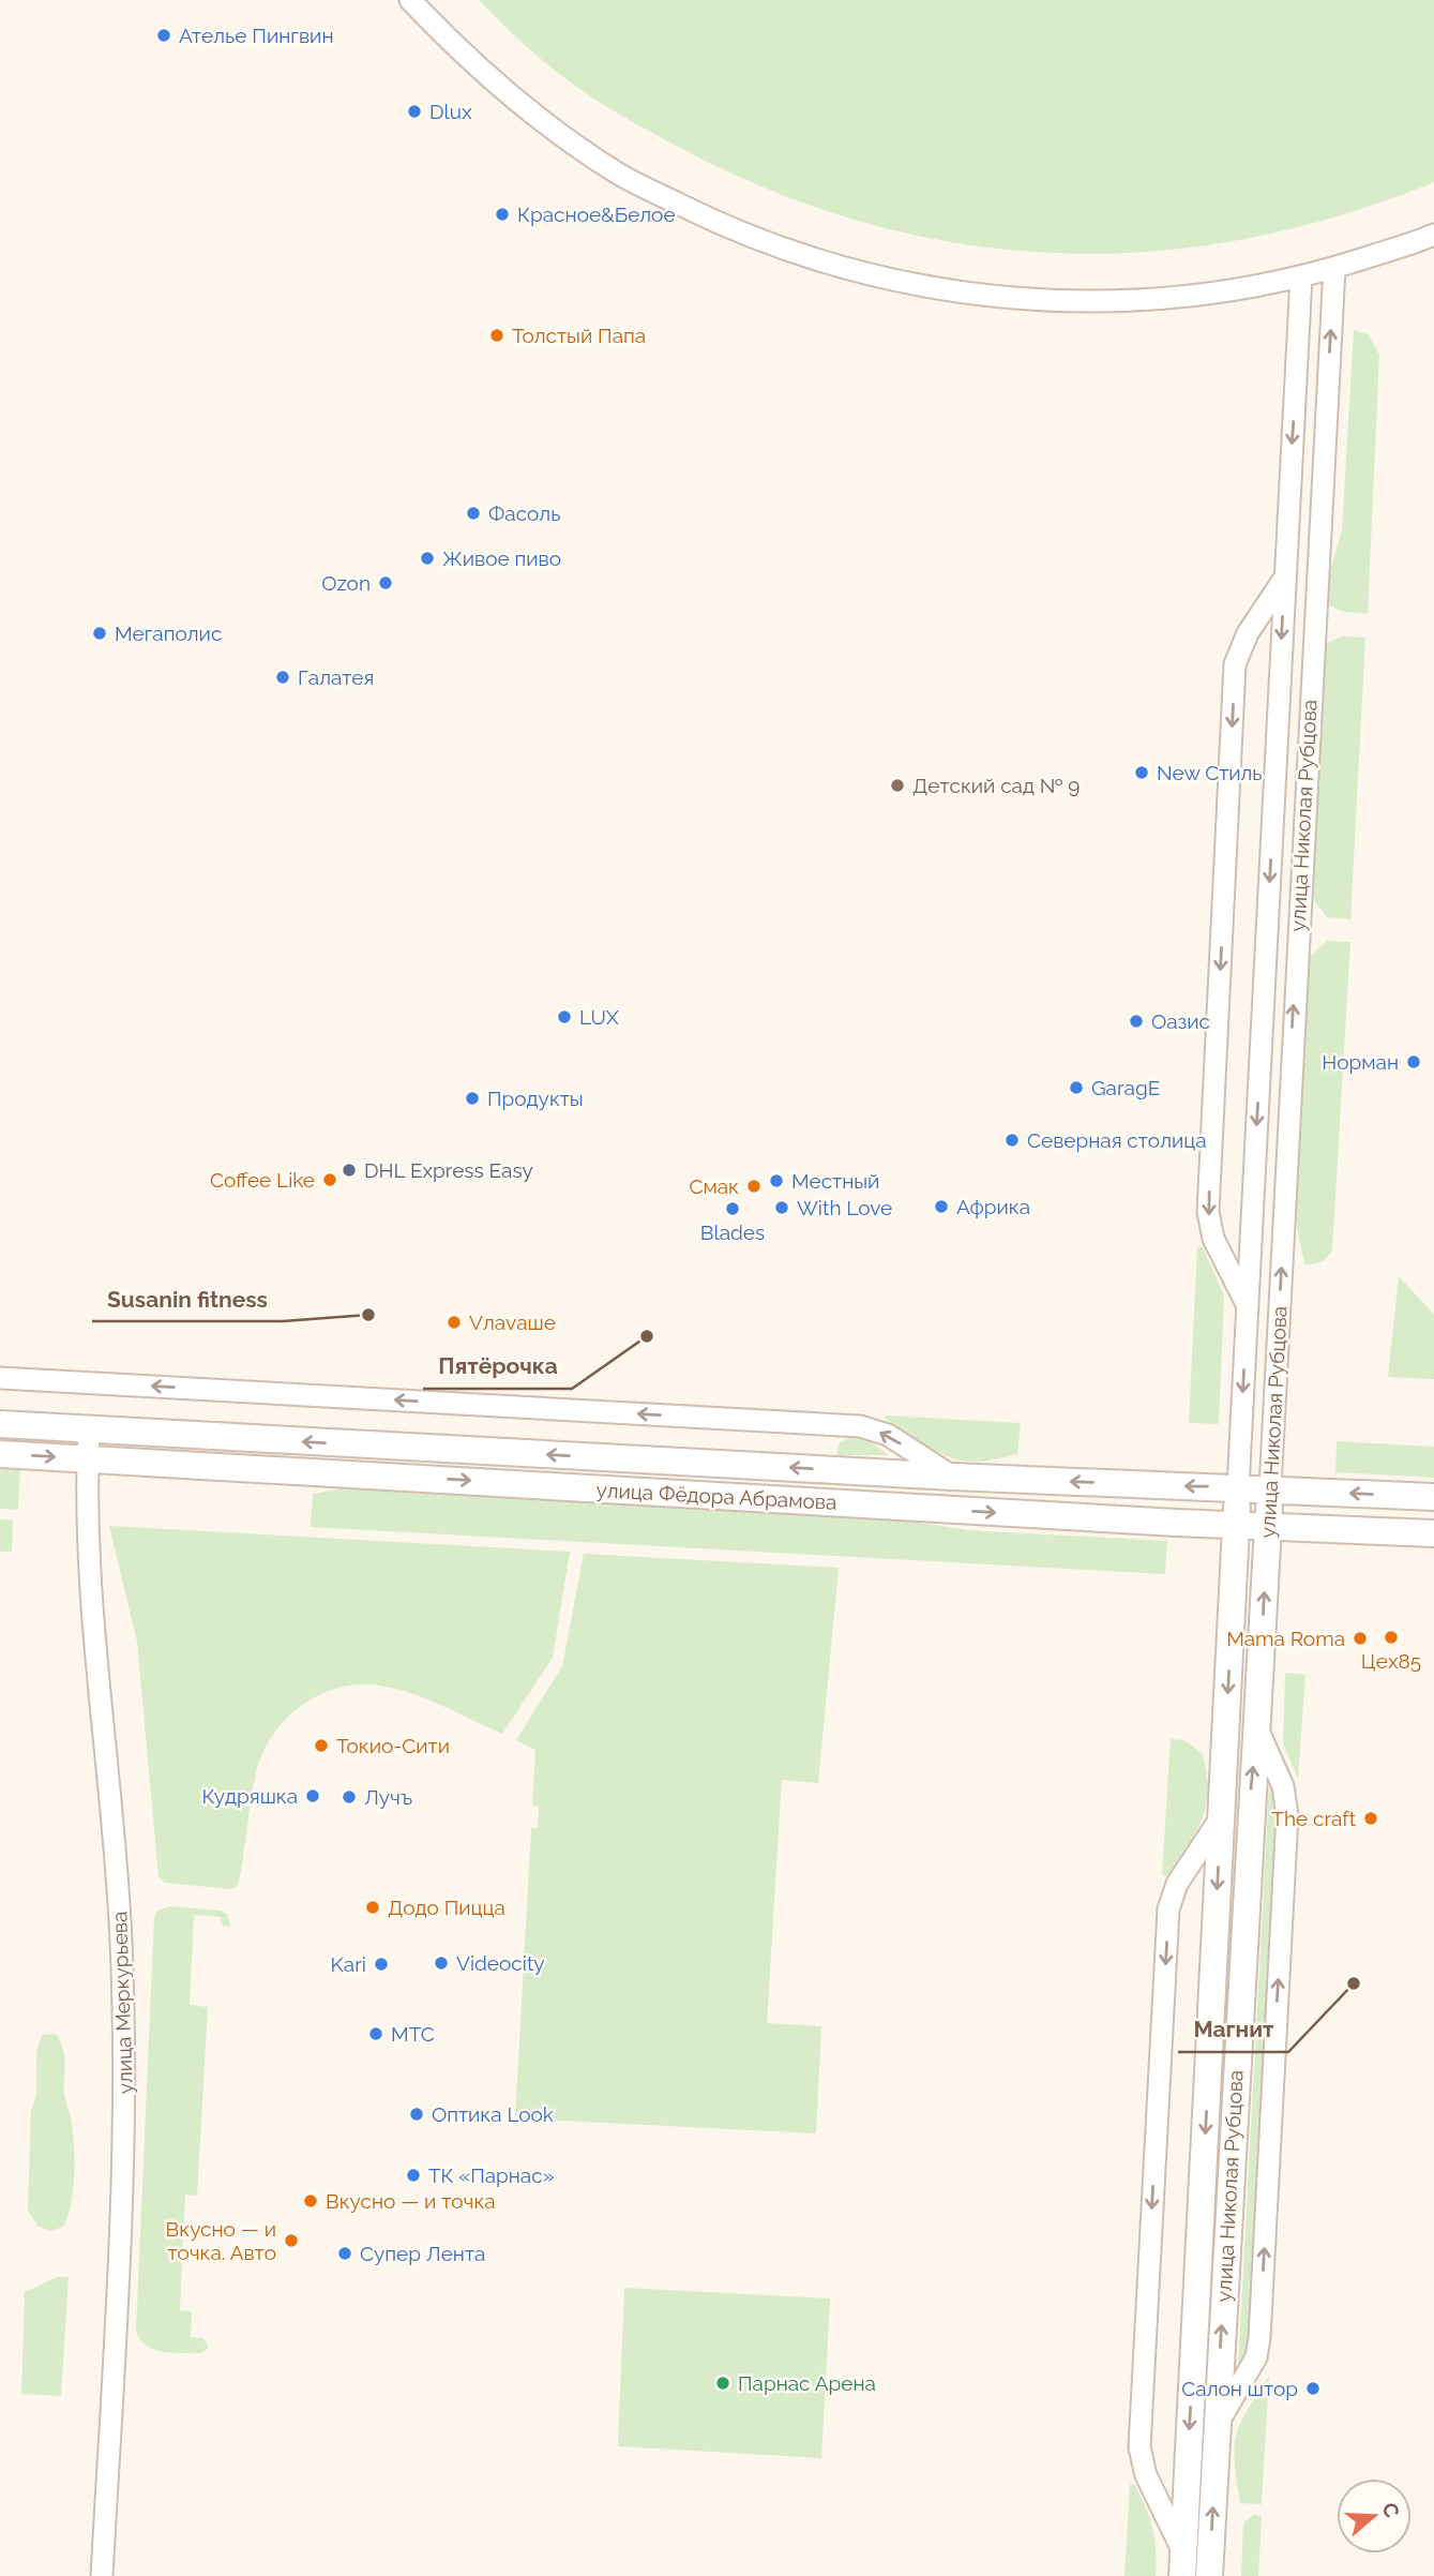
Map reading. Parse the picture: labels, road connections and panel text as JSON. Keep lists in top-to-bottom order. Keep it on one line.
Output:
{"streets":{"street":["улица Николая Рубцова","улица Фёдора Абрамова","улица Меркурьева"]},"crossings":[["улица Николая Рубцова","улица Фёдора Абрамова"],["улица Фёдора Абрамова","улица Меркурьева"]],"places":["Ателье Пингвин","Dlux","Красное&Белое","Толстый Папа","Фасоль","Живое пиво","Ozon","Мегаполис","Галатея","New Стиль","Детский сад № 9","LUX","Оазис","Норман","GaragE","Продукты","Северная столица","DHL Express Easy","Coffee Like","Местный","Смак","Африка","With Love","Blades","Susanin fitness","Vлаvаше","Пятёрочка","Цех85","Mama Roma","Токио-Сити","Кудряшка","Лучъ","The craft","Додо Пицца","Videocity","Kari","Магнит","МТС","Оптика Look","ТК «Парнас»","Вкусно — и точка","Вкусно — и точка. Авто","Супер Лента","Парнас Арена","Салон штор"],"north":"right"}
